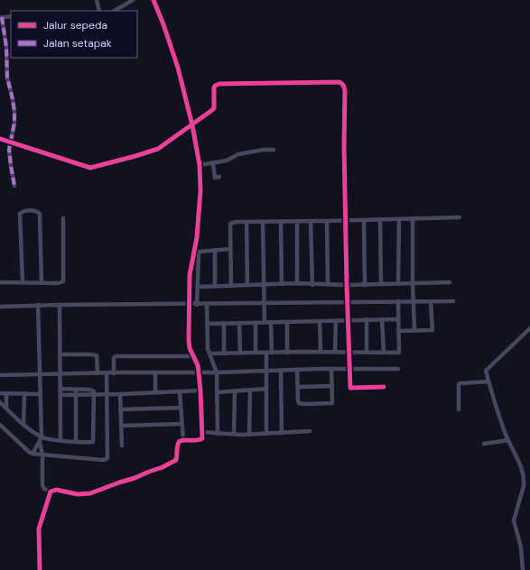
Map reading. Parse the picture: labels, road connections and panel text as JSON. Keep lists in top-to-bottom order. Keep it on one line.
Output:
{"legend":["Jalur sepeda","Jalan setapak"]}
